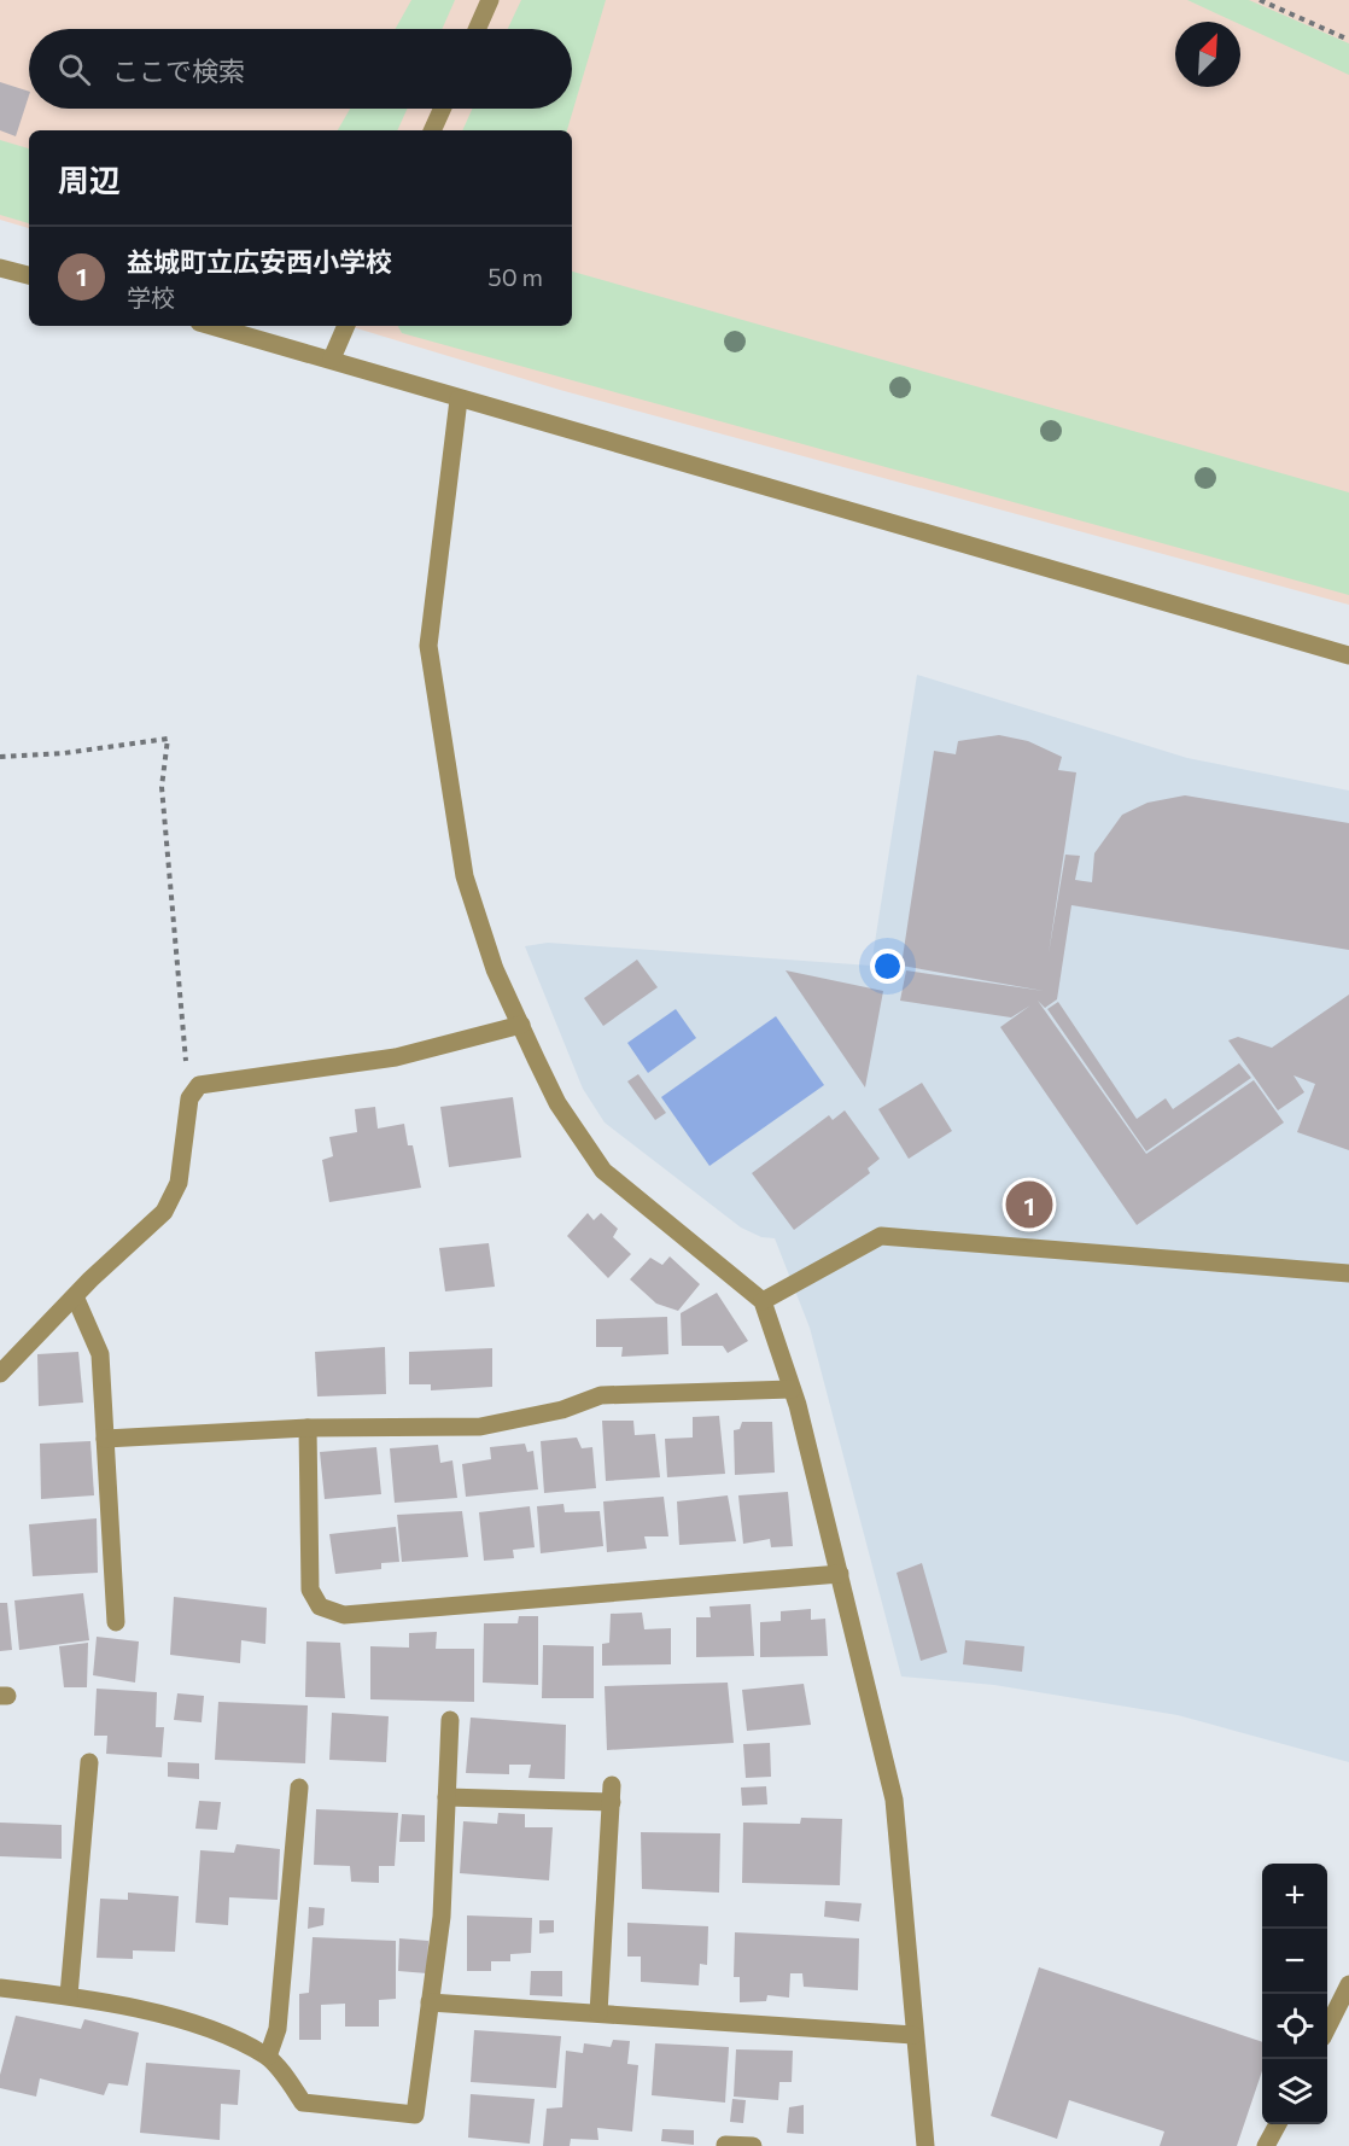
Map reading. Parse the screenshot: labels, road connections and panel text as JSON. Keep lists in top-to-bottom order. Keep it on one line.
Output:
{"north":"top right","page":{"search":"ここで検索","heading":"周辺","list":[{"mark":"1","name":"益城町立広安西小学校","note":"学校","value":"50 m"}],"pins":"1","map_buttons":["+","−"]}}
